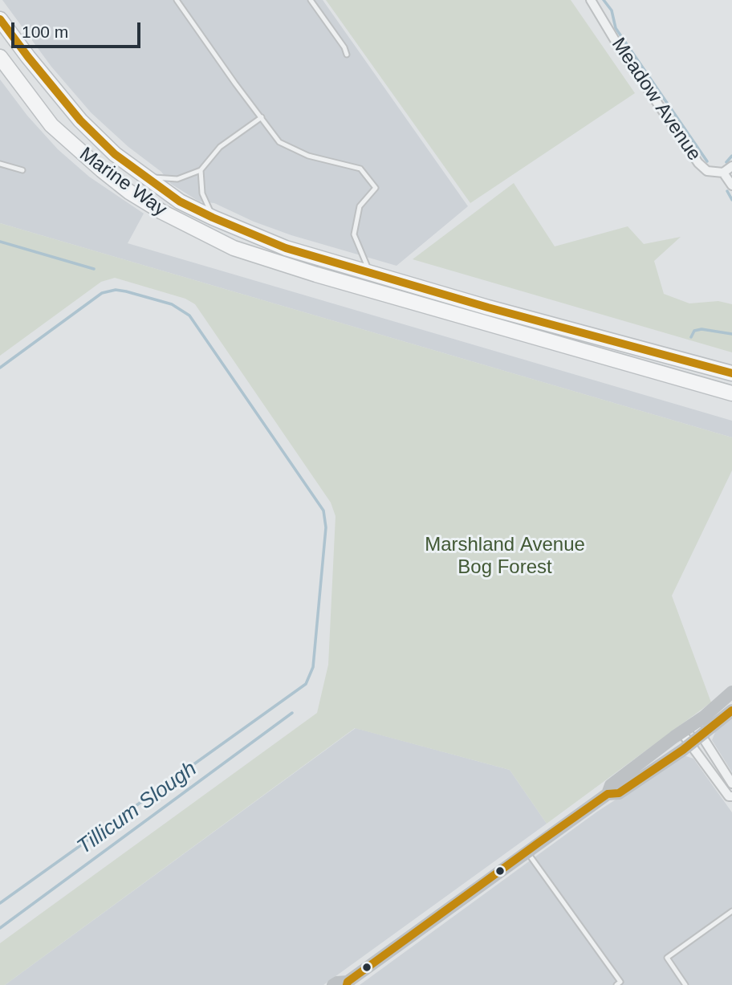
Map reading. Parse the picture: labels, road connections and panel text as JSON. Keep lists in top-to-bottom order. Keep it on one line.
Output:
{"streets":{"main road":["Marine Way"],"street":["Meadow Avenue"]},"water":["Tillicum Slough"],"parks":["Marshland Avenue Bog Forest"],"scale_bar":"100 m"}
